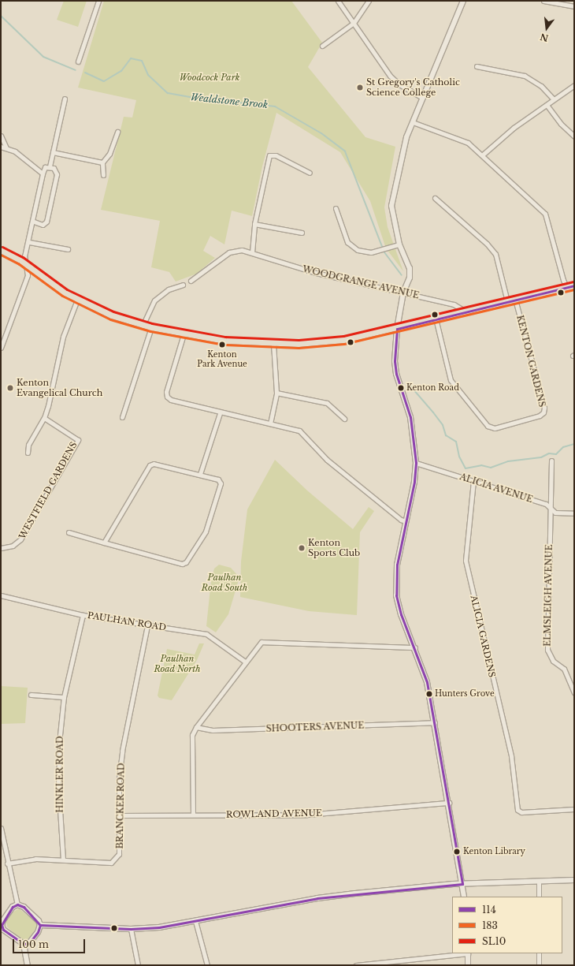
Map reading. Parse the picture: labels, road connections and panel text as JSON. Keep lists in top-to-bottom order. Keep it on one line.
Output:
{"streets":{"street":["WOODGRANGE AVENUE","KENTON GARDENS","ALICIA AVENUE","WESTFIELD GARDENS","ELMSLEIGH AVENUE","PAULHAN ROAD","ALICIA GARDENS","SHOOTERS AVENUE","HINKLER ROAD","BRANCKER ROAD","ROWLAND AVENUE"]},"crossings":[["ALICIA AVENUE","ELMSLEIGH AVENUE"],["ALICIA AVENUE","ALICIA GARDENS"],["PAULHAN ROAD","HINKLER ROAD"],["PAULHAN ROAD","BRANCKER ROAD"],["HINKLER ROAD","BRANCKER ROAD"],["BRANCKER ROAD","ROWLAND AVENUE"]],"water":["Wealdstone Brook"],"parks":["Woodcock Park","Paulhan Road South","Paulhan Road North"],"places":["St Gregory's Catholic Science College","Kenton Park Avenue","Kenton Evangelical Church","Kenton Road","Kenton Sports Club","Hunters Grove","Kenton Library"],"lines":["transit line SL10","transit line 183","transit line 114"],"legend":["114","183","SL10"],"scale_bar":"100 m","north":"bottom"}
